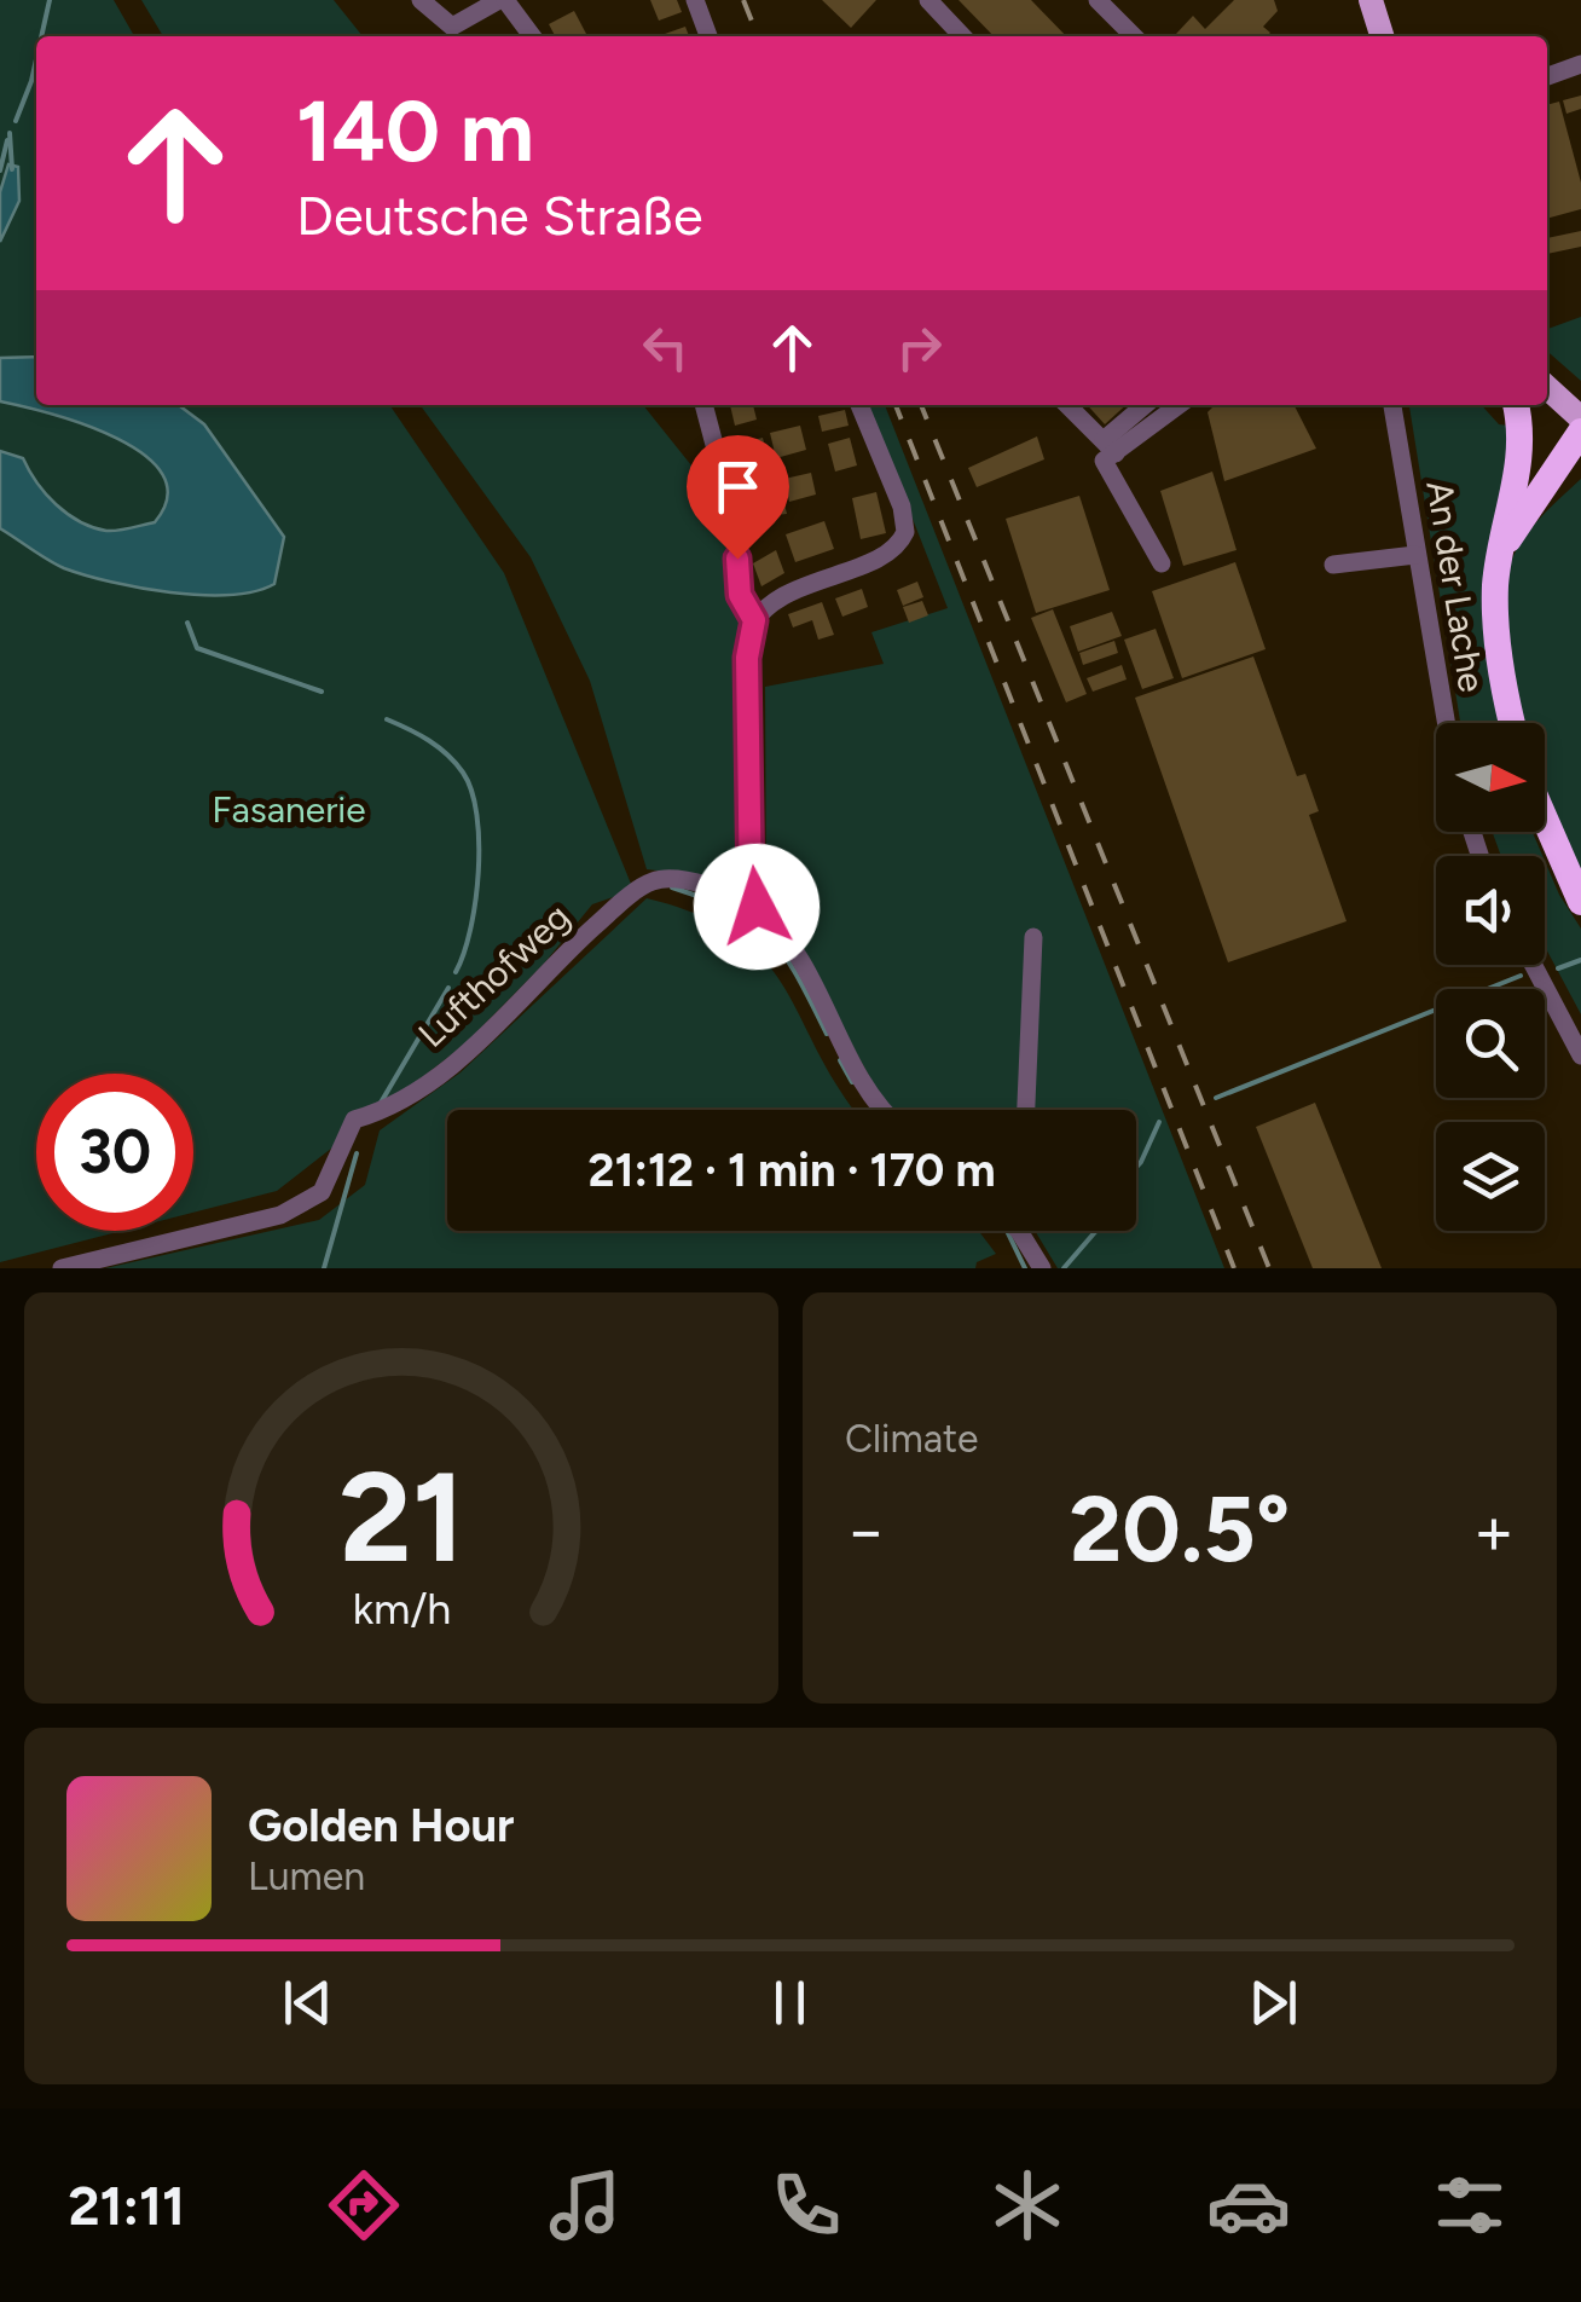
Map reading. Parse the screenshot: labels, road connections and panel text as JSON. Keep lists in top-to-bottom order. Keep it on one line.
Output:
{"streets":{"street":["An der Lache","Lufthofweg"]},"parks":["Fasanerie"],"north":"right","page":{"turn":["140 m","Deutsche Straße"],"limit":"30","trip":"21:12 · 1 min · 170 m","tile":"Climate","heat":["−","20.5°","+"],"song":["Golden Hour","Lumen"],"tabs":"21:11","gauge":["21","km/h"]}}
